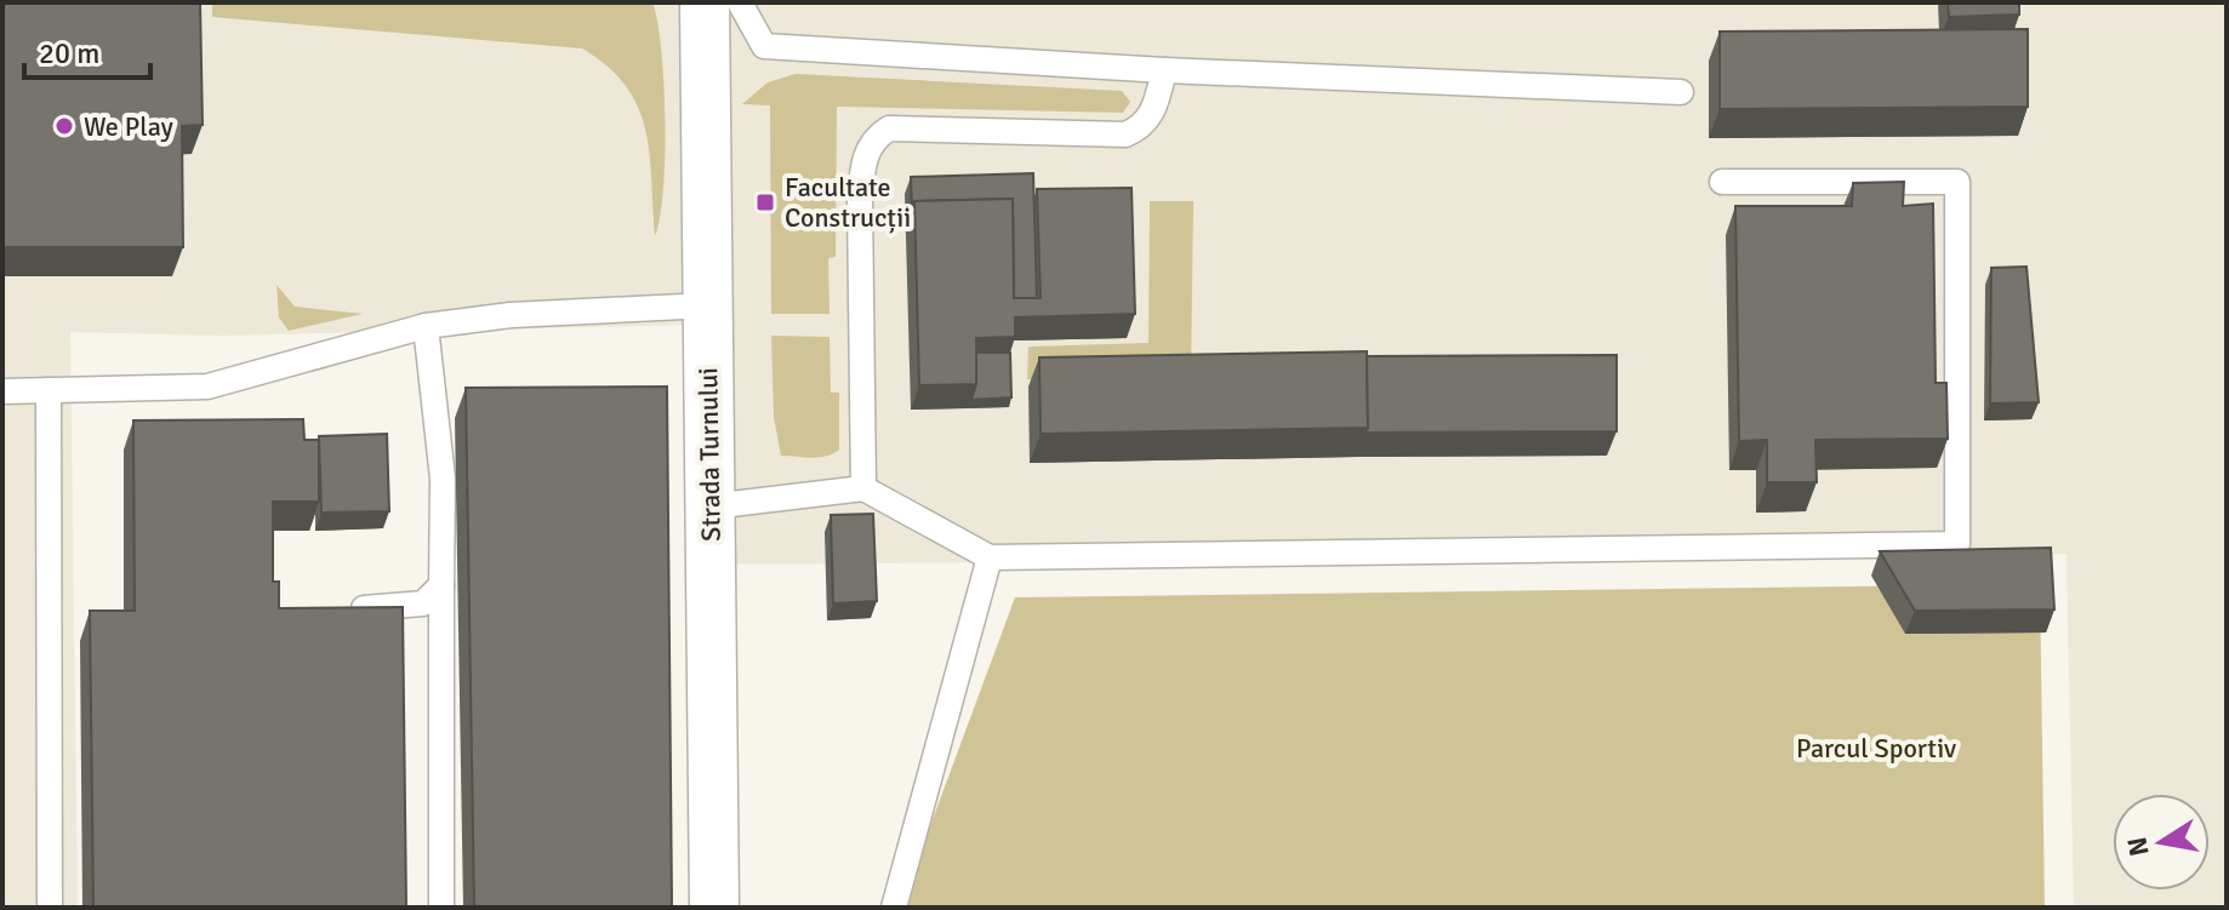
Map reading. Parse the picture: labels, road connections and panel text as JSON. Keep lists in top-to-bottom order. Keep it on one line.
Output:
{"streets":{"street":["Strada Turnului"]},"parks":["Parcul Sportiv"],"places":{"other":["We Play"],"transit":["Facultate Construcții"]},"scale_bar":"20 m","north":"left"}
